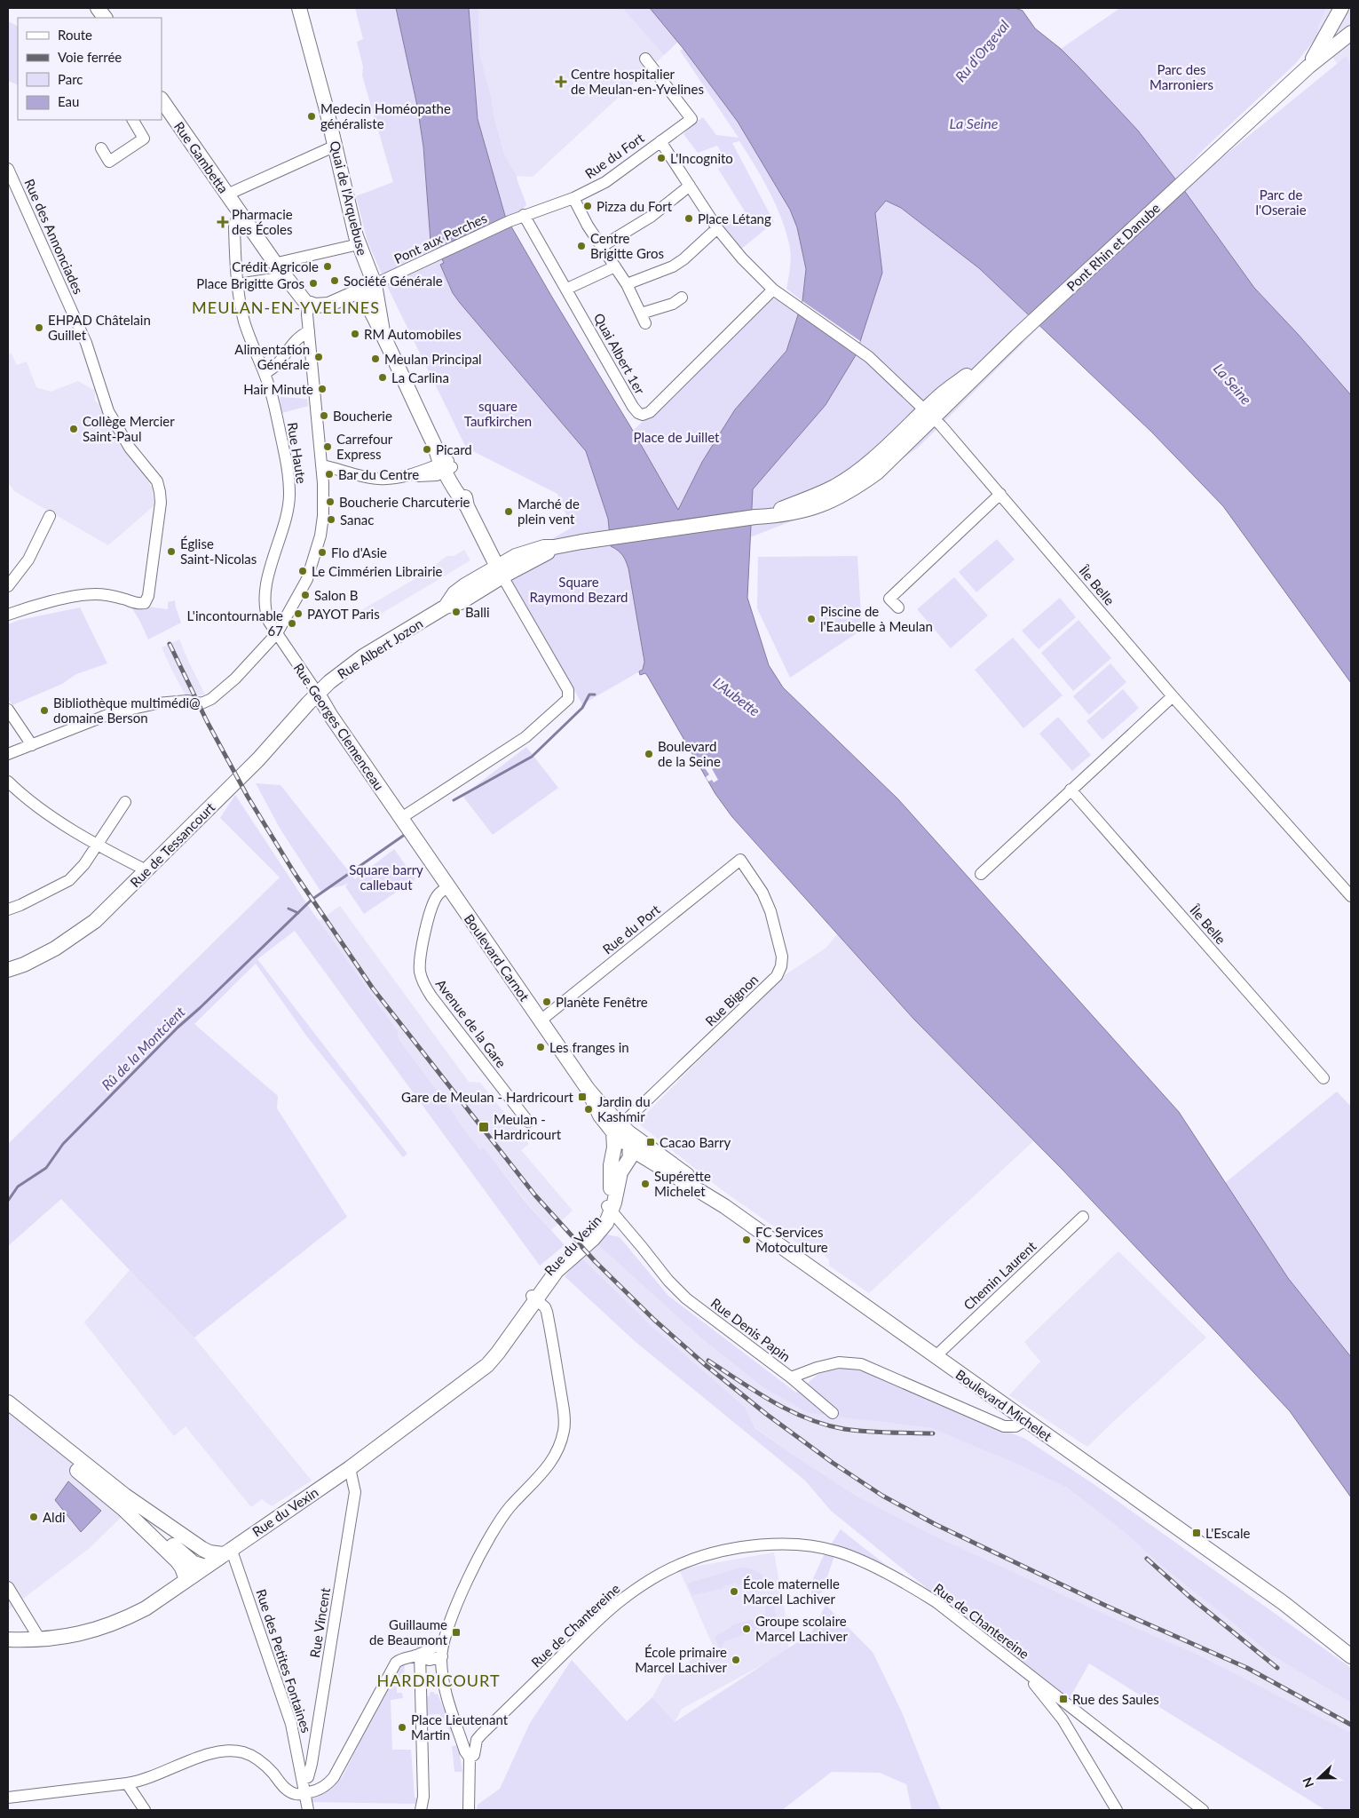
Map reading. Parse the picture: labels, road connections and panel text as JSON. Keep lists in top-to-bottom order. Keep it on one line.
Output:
{"streets":{"main road":["Rue Gambetta","Quai de l'Arquebuse","Pont Rhin et Danube","Rue Albert Jozon","Rue Georges Clemenceau","Rue de Tessancourt","Boulevard Carnot","Rue du Vexin","Boulevard Michelet"],"street":["Rue du Fort","Rue des Annonciades","Pont aux Perches","Quai Albert 1er","Rue Haute","Île Belle","Rue du Port","Rue Bignon","Avenue de la Gare","Chemin Laurent","Rue Denis Papin","Rue de Chantereine","Rue Vincent","Rue des Petites Fontaines"]},"crossings":[["Rue du Fort","Pont aux Perches"],["Rue du Fort","Quai Albert 1er"],["Rue du Fort","Île Belle"],["Rue Gambetta","Rue Haute"],["Quai de l'Arquebuse","Pont aux Perches"],["Pont aux Perches","Quai Albert 1er"],["Pont Rhin et Danube","Île Belle"],["Pont Rhin et Danube","Rue Albert Jozon"],["Quai Albert 1er","Île Belle"],["Rue Haute","Rue Georges Clemenceau"],["Rue Albert Jozon","Rue Georges Clemenceau"],["Rue Albert Jozon","Rue de Tessancourt"],["Rue Georges Clemenceau","Rue de Tessancourt"],["Rue Georges Clemenceau","Boulevard Carnot"],["Rue du Port","Boulevard Carnot"],["Rue du Port","Rue Bignon"],["Boulevard Carnot","Rue Bignon"],["Boulevard Carnot","Avenue de la Gare"],["Boulevard Carnot","Rue du Vexin"],["Boulevard Carnot","Boulevard Michelet"],["Rue Bignon","Rue du Vexin"],["Rue Bignon","Boulevard Michelet"],["Rue du Vexin","Rue Denis Papin"],["Rue du Vexin","Boulevard Michelet"],["Rue du Vexin","Rue Vincent"],["Rue du Vexin","Rue des Petites Fontaines"],["Chemin Laurent","Boulevard Michelet"],["Rue Denis Papin","Boulevard Michelet"],["Rue Vincent","Rue des Petites Fontaines"]],"districts":["MEULAN-EN-YVELINES","HARDRICOURT"],"water":["Ru d'Orgeval","La Seine","L'Aubette","Rû de la Montcient"],"parks":["Parc des Marroniers","Parc de l'Oseraie","square Taufkirchen","Place de Juillet","Square Raymond Bezard","Square barry callebaut"],"places":{"health":["Centre hospitalier de Meulan-en-Yvelines","Pharmacie des Écoles"],"other":["Medecin Homéopathe généraliste","L'Incognito","Pizza du Fort","Place Létang","Centre Brigitte Gros","Crédit Agricole","Société Générale","Place Brigitte Gros","EHPAD Châtelain Guillet","RM Automobiles","Alimentation Générale","Meulan Principal","La Carlina","Hair Minute","Boucherie","Collège Mercier Saint-Paul","Carrefour Express","Picard","Bar du Centre","Boucherie Charcuterie","Marché de plein vent","Sanac","Église Saint-Nicolas","Flo d'Asie","Le Cimmérien Librairie","Salon B","Balli","PAYOT Paris","Piscine de l'Eaubelle à Meulan","L'incontournable 67","Bibliothèque multimédi@ domaine Berson","Boulevard de la Seine","Planète Fenêtre","Les franges in","Jardin du Kashmir","Supérette Michelet","FC Services Motoculture","Aldi","École maternelle Marcel Lachiver","Groupe scolaire Marcel Lachiver","École primaire Marcel Lachiver","Place Lieutenant Martin"],"transit":["Gare de Meulan - Hardricourt","Meulan - Hardricourt","Cacao Barry","L'Escale","Guillaume de Beaumont","Rue des Saules"]},"legend":["Route","Voie ferrée","Parc","Eau"],"north":"left"}
